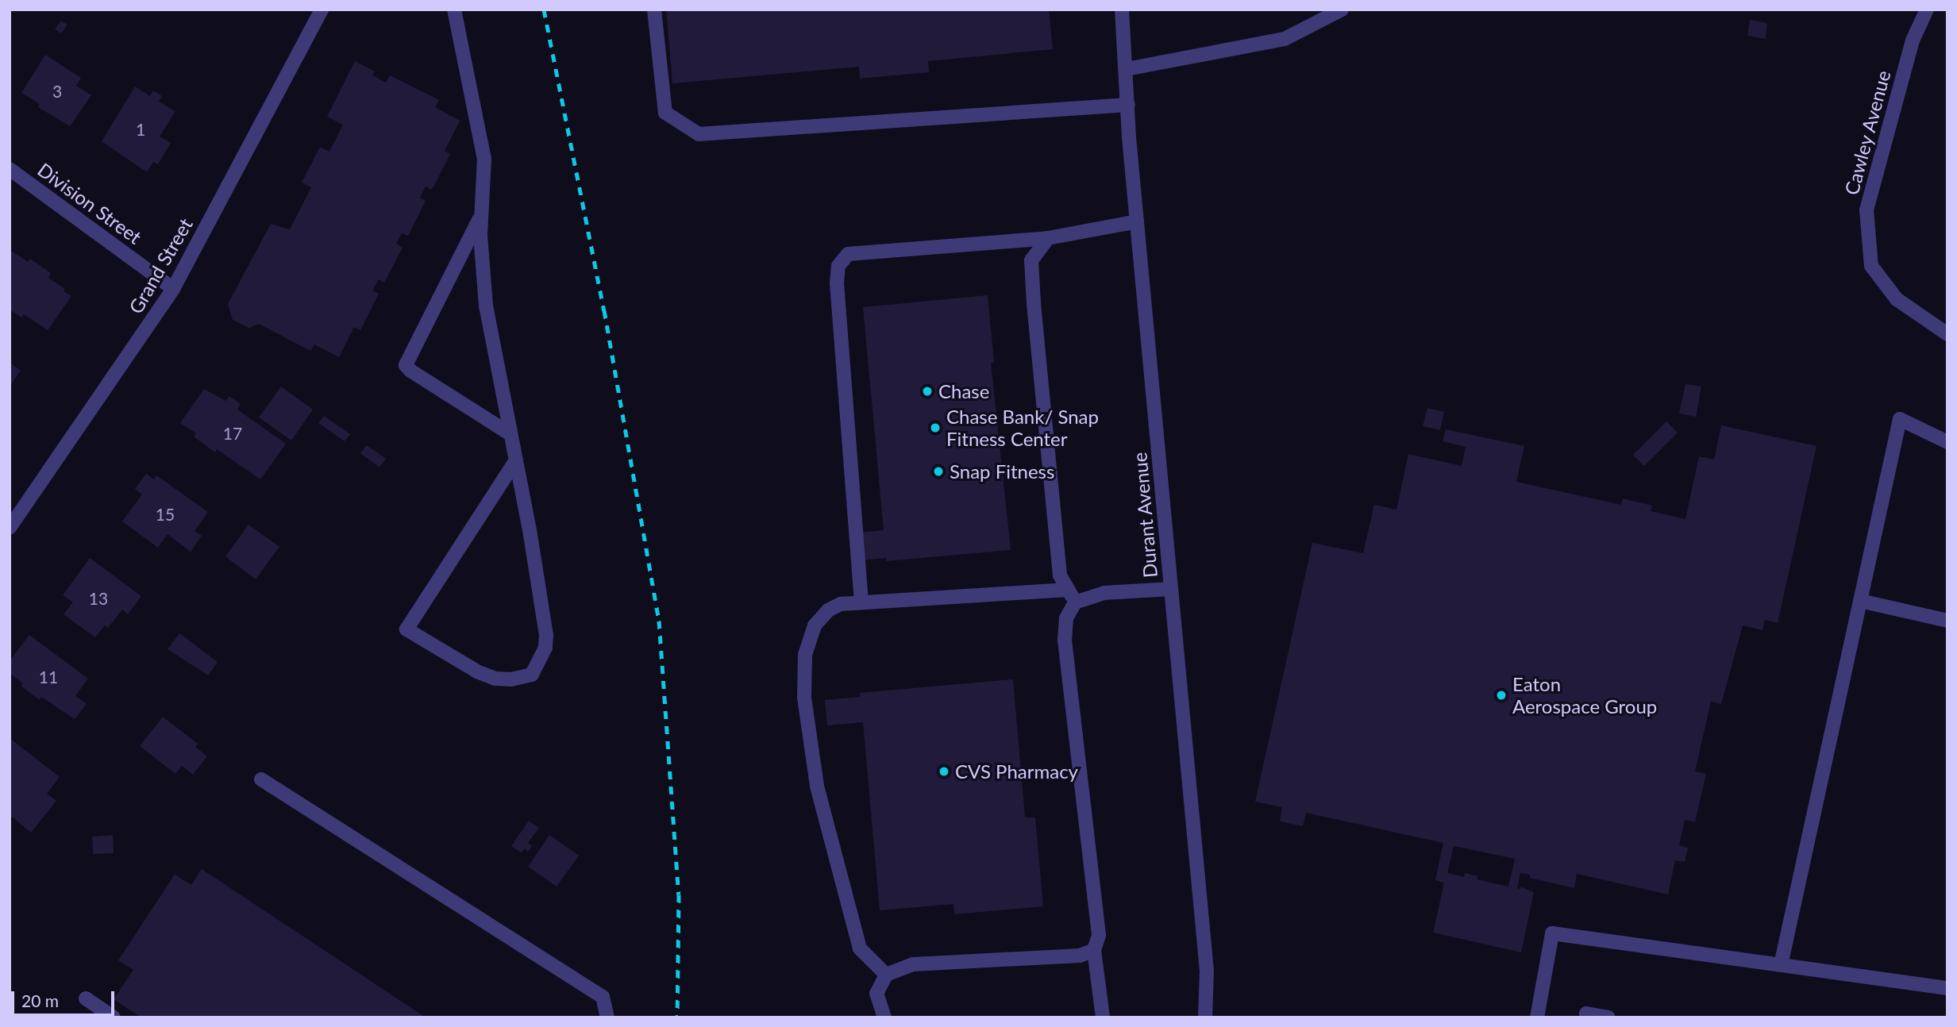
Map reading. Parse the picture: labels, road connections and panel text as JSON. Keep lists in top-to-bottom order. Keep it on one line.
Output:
{"streets":{"street":["Cawley Avenue","Division Street","Grand Street","Durant Avenue"]},"crossings":[["Division Street","Grand Street"]],"places":["Chase","Chase Bank/ Snap Fitness Center","Snap Fitness","Eaton Aerospace Group","CVS Pharmacy"],"house_numbers":["3","1","17","15","13","11"],"scale_bar":"20 m"}
